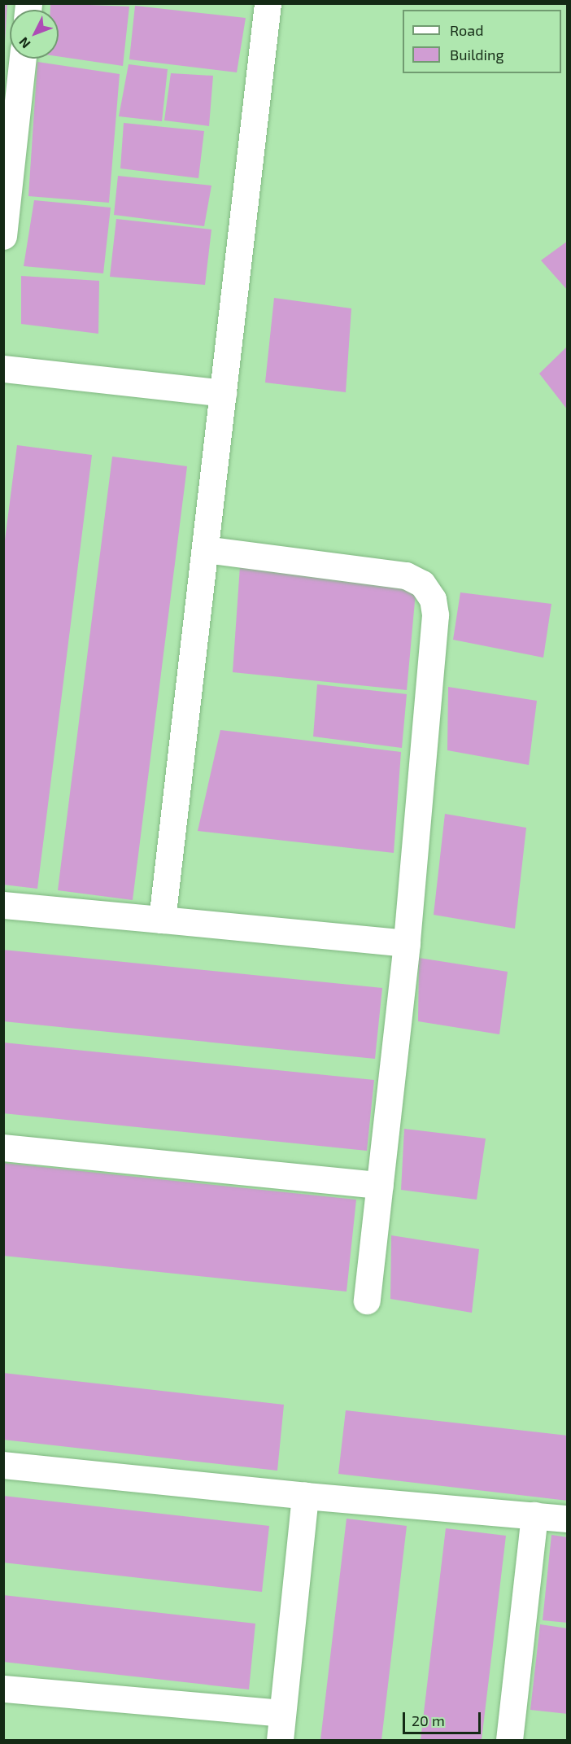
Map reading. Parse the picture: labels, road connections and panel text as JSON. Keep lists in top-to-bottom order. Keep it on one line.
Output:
{"legend":["Road","Building"],"scale_bar":"20 m","north":"bottom left"}
